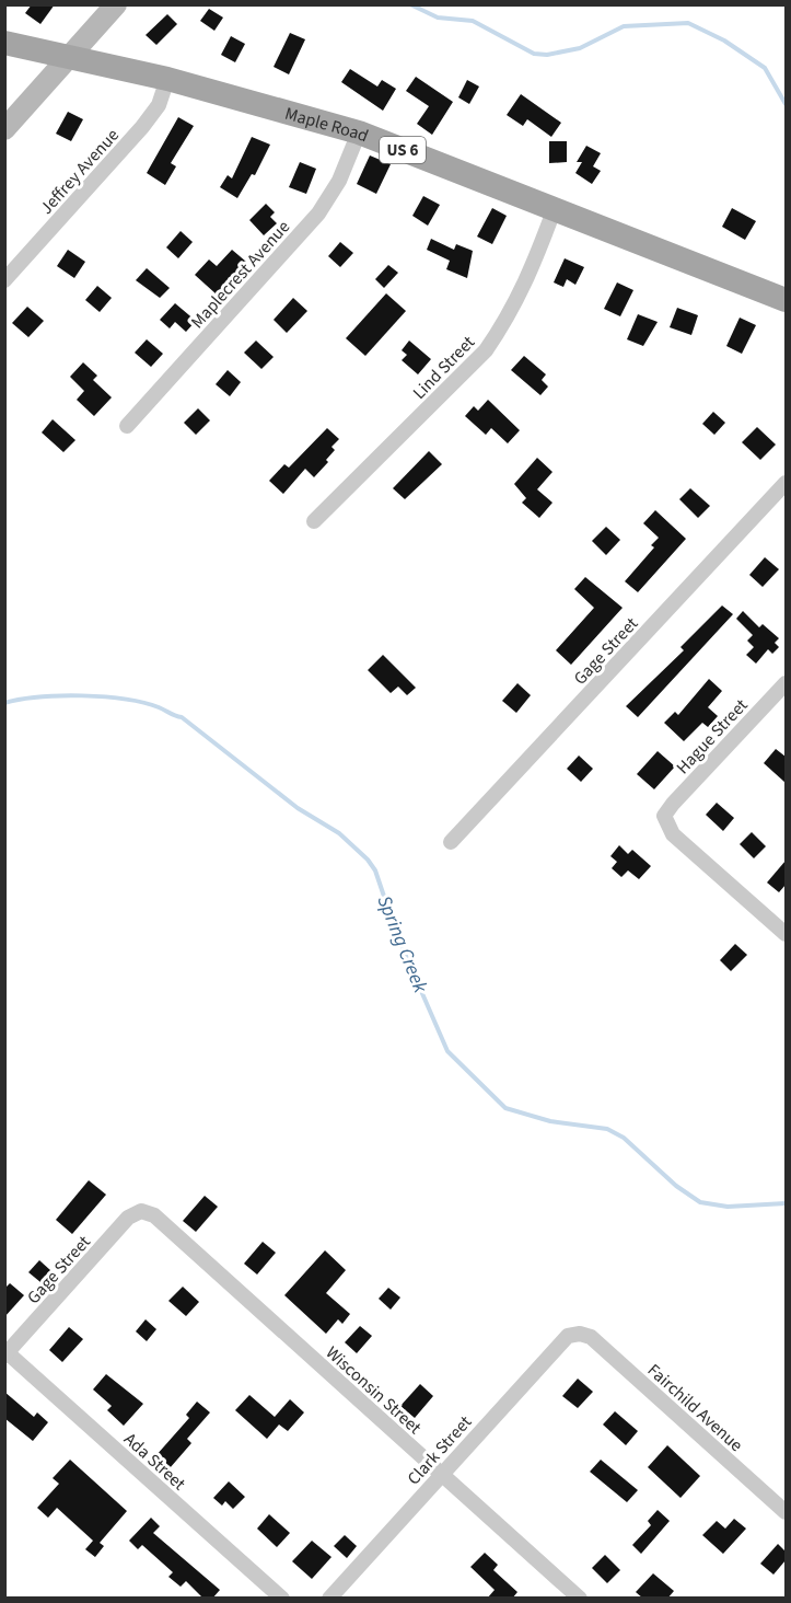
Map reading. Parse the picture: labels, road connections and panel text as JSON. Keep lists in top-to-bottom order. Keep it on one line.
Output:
{"streets":{"main road":["Maple Road","US 6"],"street":["Jeffrey Avenue","Maplecrest Avenue","Lind Street","Gage Street","Hague Street","Wisconsin Street","Fairchild Avenue","Clark Street","Ada Street"]},"crossings":[["Maple Road","Jeffrey Avenue"],["Maple Road","Maplecrest Avenue"],["Maple Road","Lind Street"],["Gage Street","Wisconsin Street"],["Gage Street","Ada Street"],["Wisconsin Street","Clark Street"],["Fairchild Avenue","Clark Street"]],"water":["Spring Creek"]}
